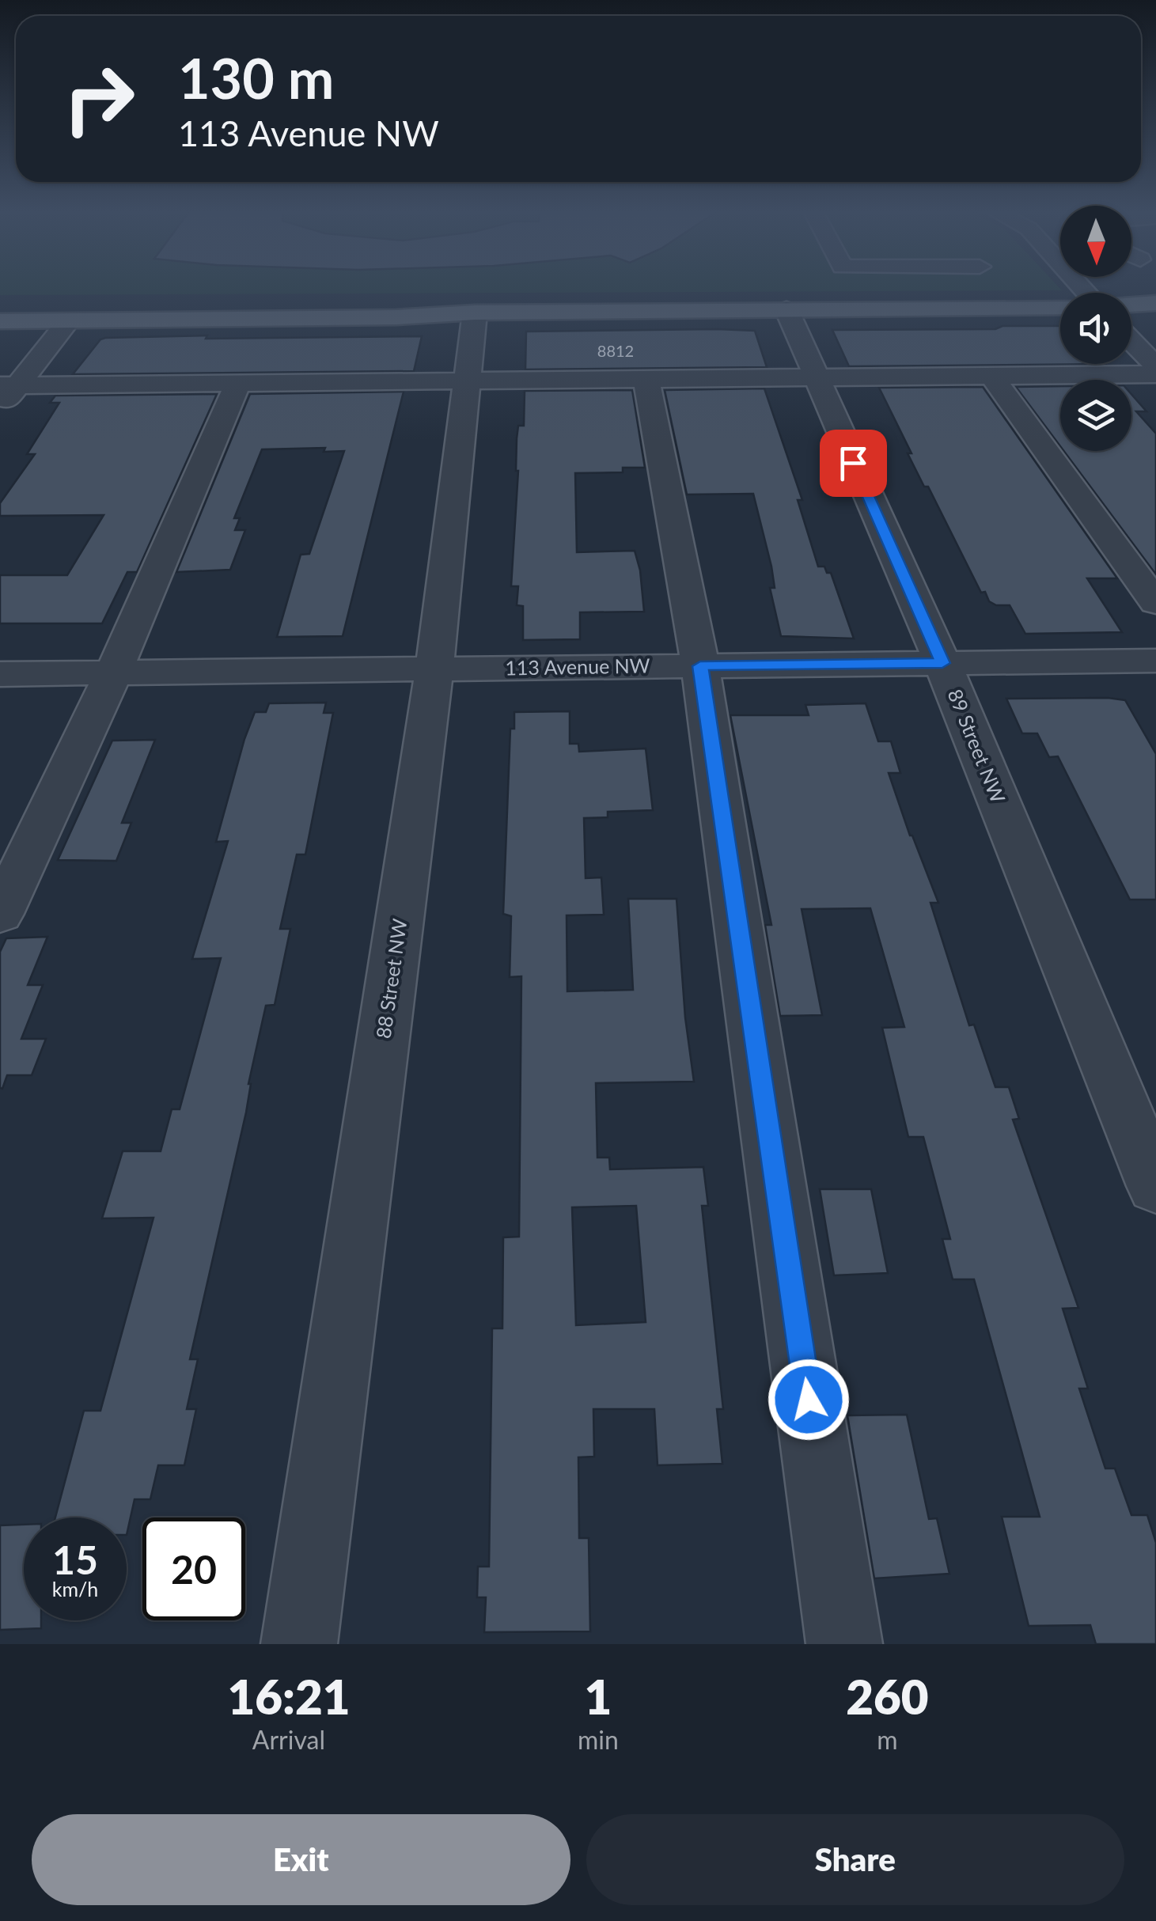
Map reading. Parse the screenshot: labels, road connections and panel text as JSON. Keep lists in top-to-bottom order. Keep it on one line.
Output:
{"streets":{"street":["113 Avenue NW","89 Street NW","88 Street NW"]},"crossings":[["113 Avenue NW","89 Street NW"],["113 Avenue NW","88 Street NW"]],"house_numbers":["8812"],"north":"bottom","page":{"turn":["130 m","113 Avenue NW"],"speed":"15 km/h","limit":"20","eta":["16:21","Arrival","1","min","260","m"],"buttons":["Exit","Share"]}}
